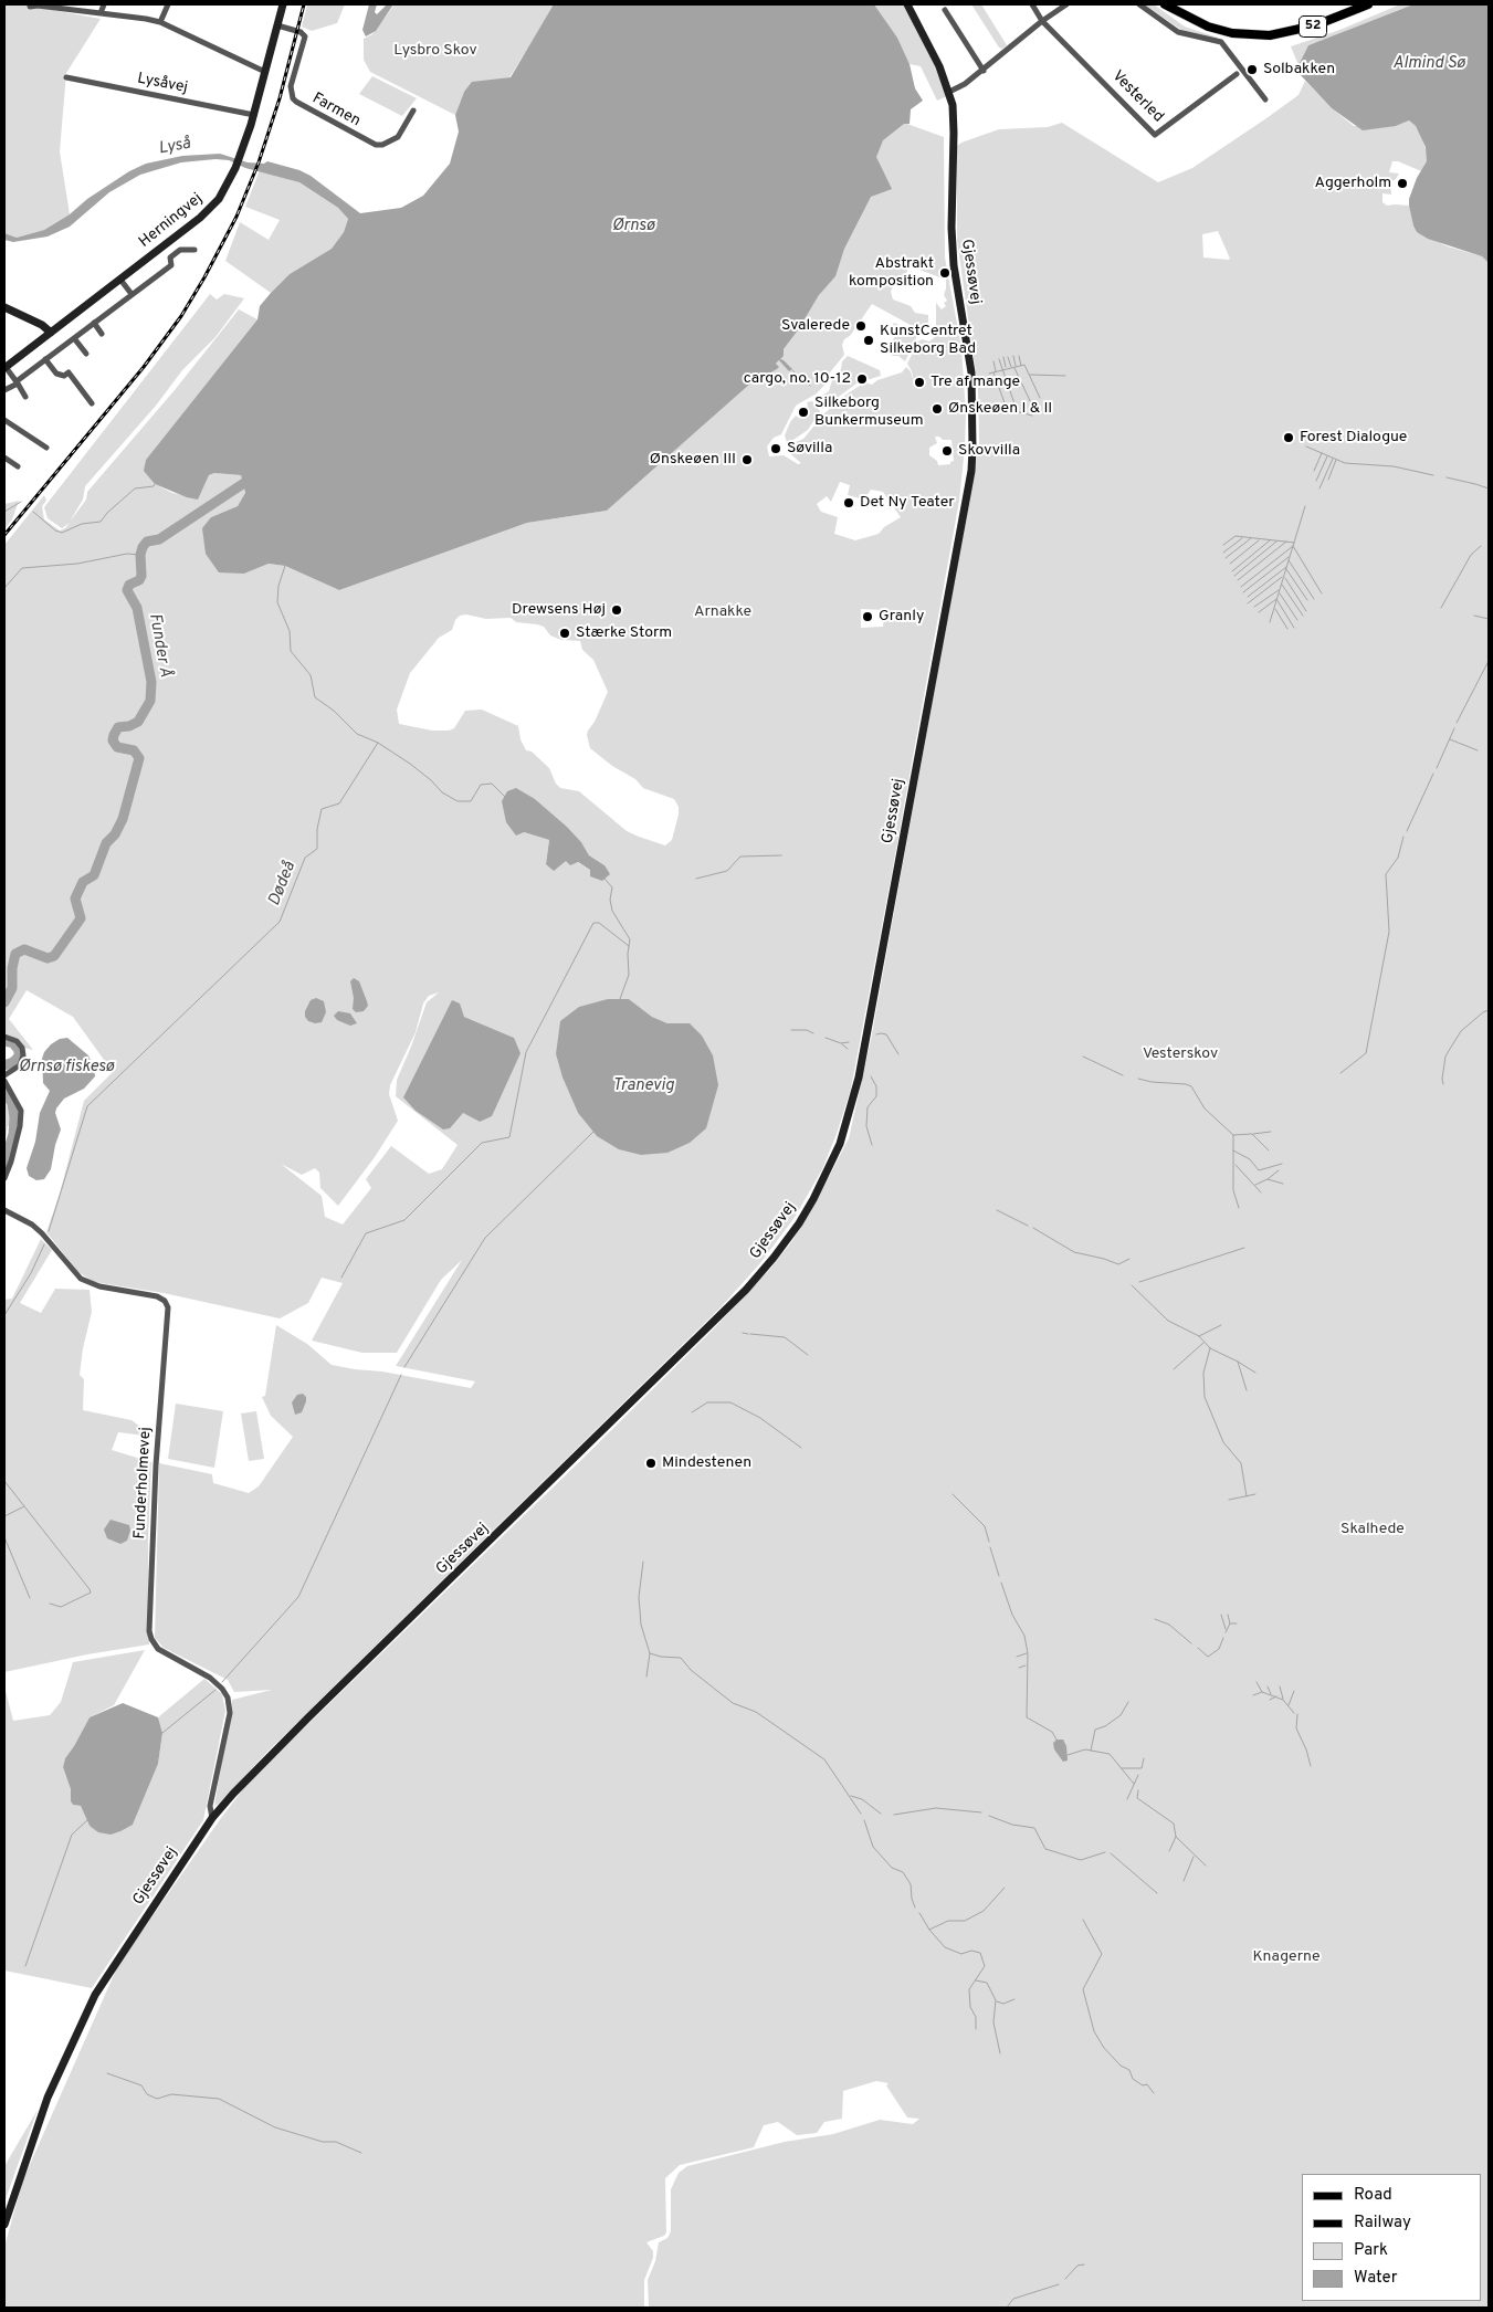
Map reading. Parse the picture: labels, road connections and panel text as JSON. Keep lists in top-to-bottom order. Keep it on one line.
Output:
{"streets":{"main road":["52"],"street":["Lysåvej","Vesterled","Farmen","Herningvej","Gjessøvej","Funderholmevej"]},"crossings":[["Lysåvej","Herningvej"],["Farmen","Herningvej"],["Gjessøvej","Funderholmevej"]],"water":["Almind Sø","Lyså","Ørnsø","Funder Å","Dødeå","Ørnsø fiskesø","Tranevig"],"parks":["Lysbro Skov","Arnakke","Vesterskov","Skalhede","Knagerne"],"places":["Solbakken","Aggerholm","Abstrakt komposition","Svalerede","KunstCentret Silkeborg Bad","cargo, no. 10-12","Tre af mange","Ønskeøen I & II","Silkeborg Bunkermuseum","Forest Dialogue","Søvilla","Skovvilla","Ønskeøen III","Det Ny Teater","Drewsens Høj","Granly","Stærke Storm","Mindestenen"],"legend":["Road","Railway","Park","Water"]}
